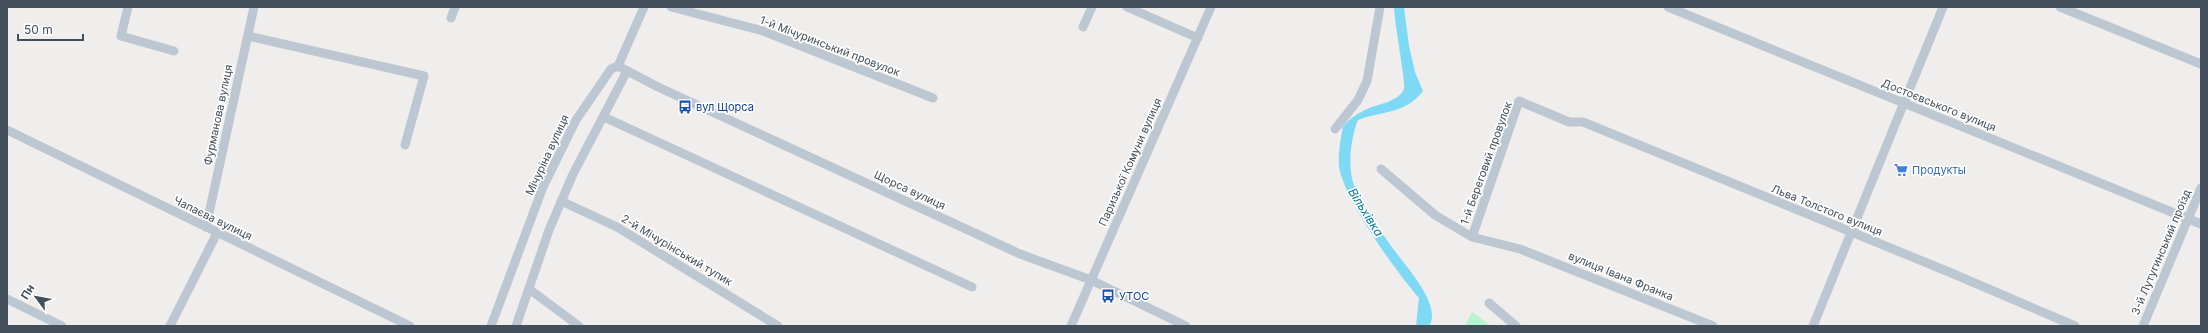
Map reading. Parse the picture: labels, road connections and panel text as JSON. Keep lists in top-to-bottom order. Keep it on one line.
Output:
{"streets":{"street":["1-й Мічуринський провулок","Достоєвського вулиця","Фурманова вулиця","Мічуріна вулиця","Паризької Комуни вулиця","1-й Береговий провулок","Щорса вулиця","Льва Толстого вулиця","Чапаєва вулиця","2-й Мічурінський тупик","3-й Лутугинський проїзд","вулиця Івана Франка"]},"crossings":[["Достоєвського вулиця","3-й Лутугинський проїзд"],["Фурманова вулиця","Чапаєва вулиця"],["Мічуріна вулиця","Щорса вулиця"],["Паризької Комуни вулиця","Щорса вулиця"],["1-й Береговий провулок","Льва Толстого вулиця"],["1-й Береговий провулок","вулиця Івана Франка"]],"water":["Вільхівка"],"places":{"bus stop":["вул Щорса","УТОС"],"supermarket":["Продукты"]},"scale_bar":"50 m","north":"top left"}
